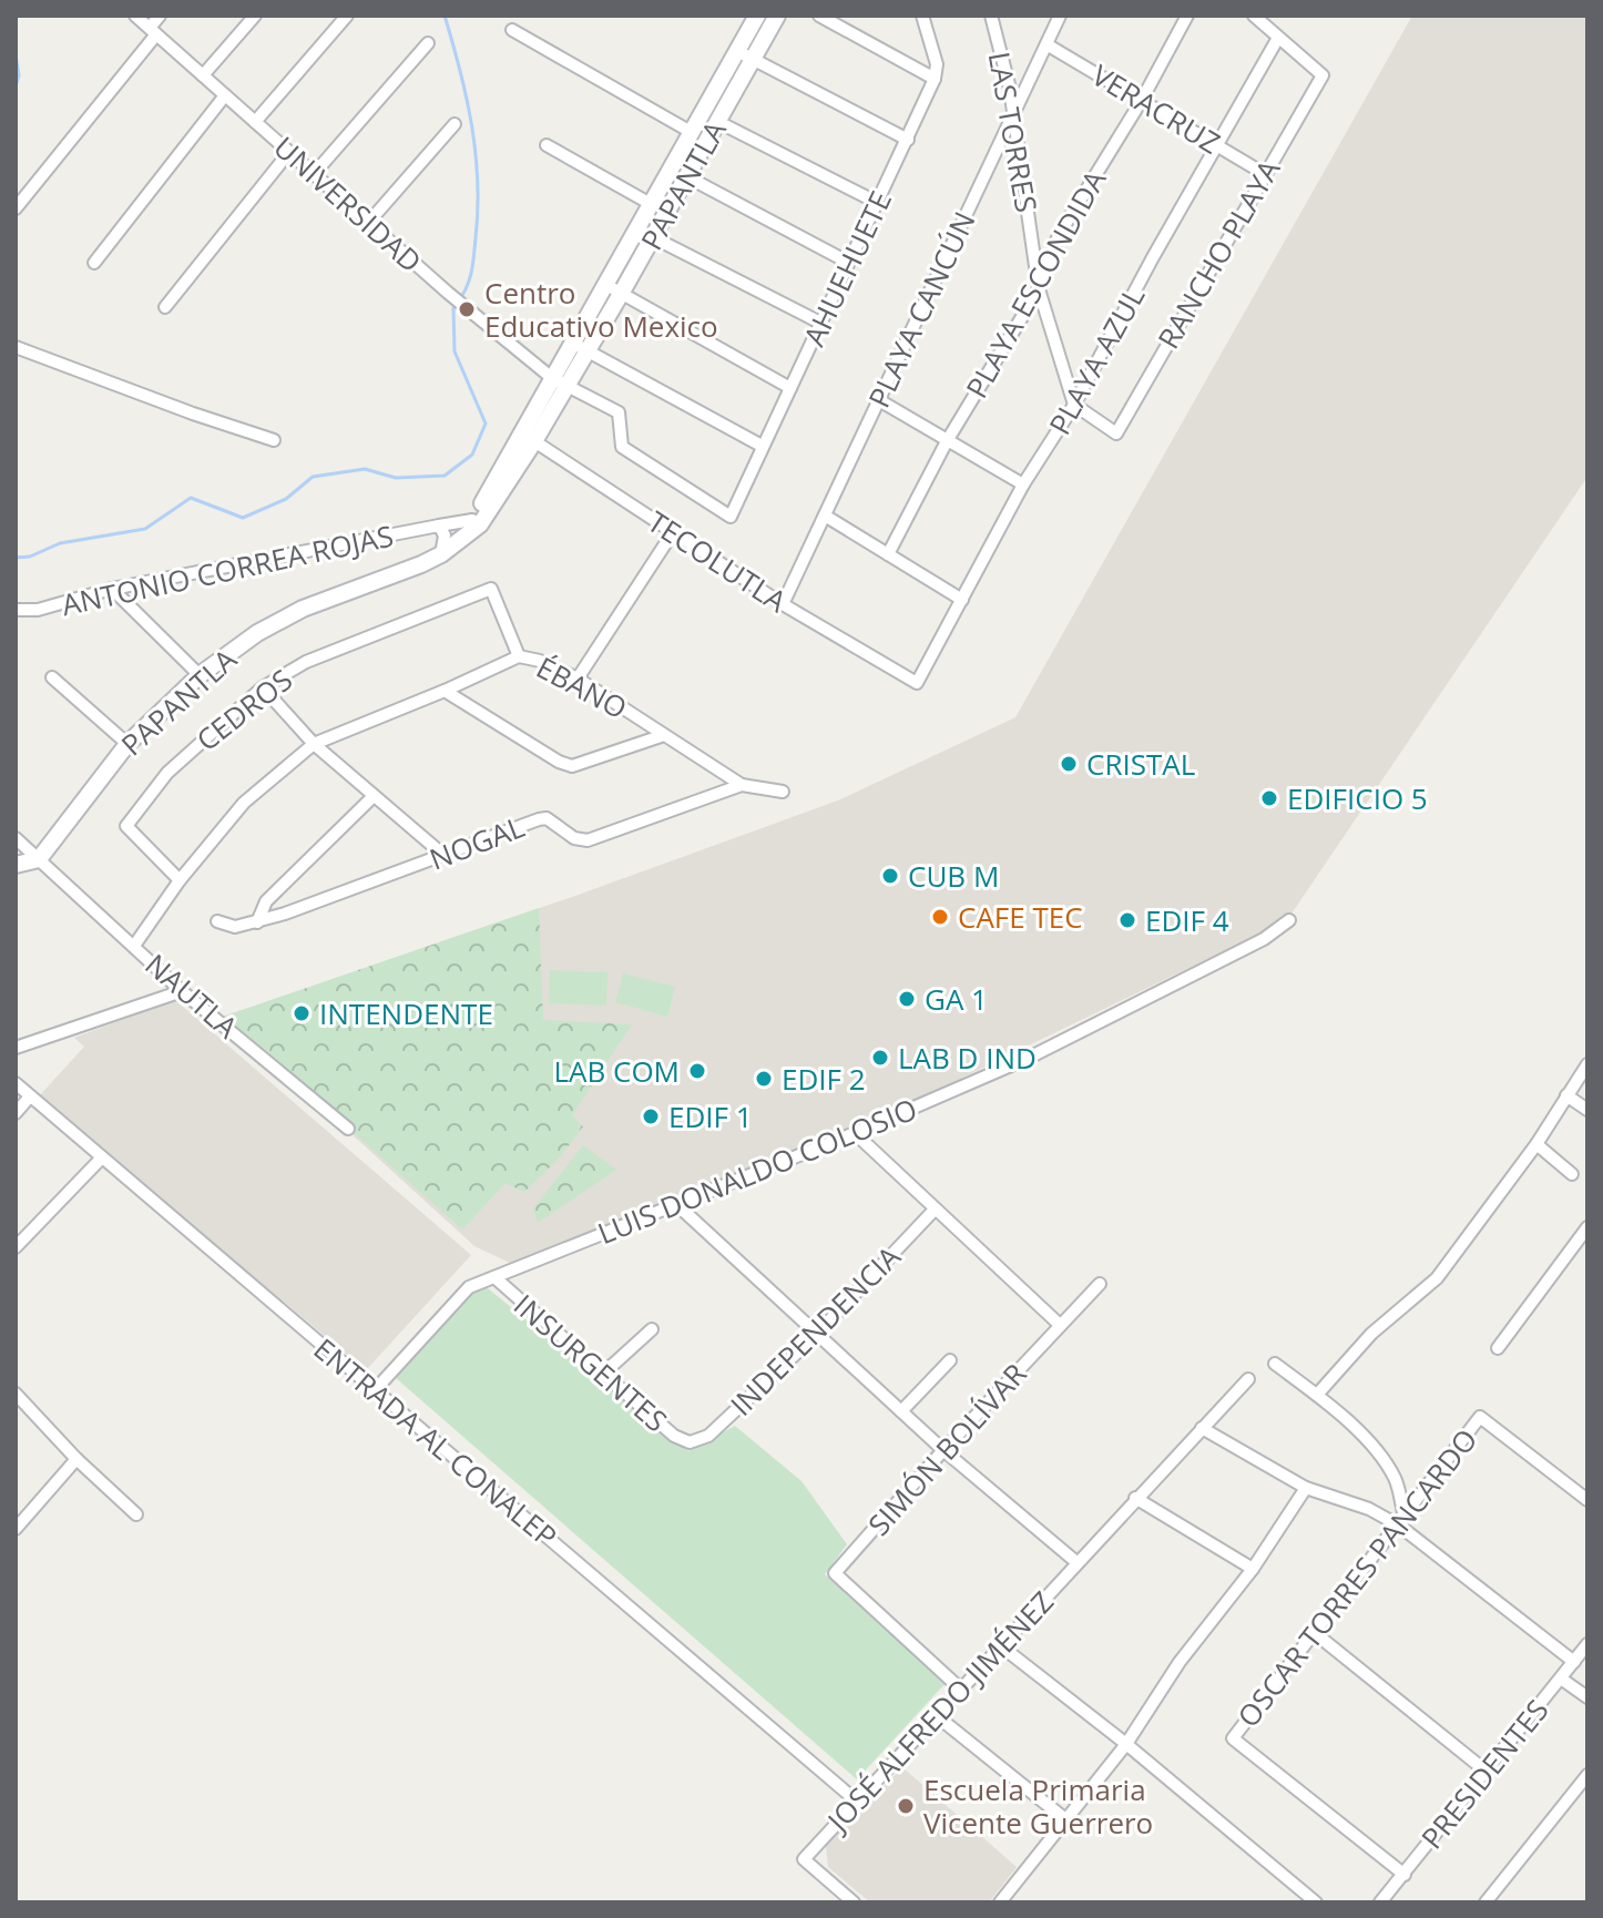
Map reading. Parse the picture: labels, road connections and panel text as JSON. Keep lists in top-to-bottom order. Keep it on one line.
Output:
{"streets":{"street":["VERACRUZ","LAS TORRES","PAPANTLA","UNIVERSIDAD","RANCHO PLAYA","AHUEHUETE","PLAYA ESCONDIDA","PLAYA CANCÚN","PLAYA AZUL","TECOLUTLA","ANTONIO CORREA ROJAS","ÉBANO","CEDROS","NOGAL","NAUTLA","LUIS DONALDO COLOSIO","INDEPENDENCIA","INSURGENTES","ENTRADA AL CONALEP","SIMÓN BOLÍVAR","OSCAR TORRES PANCARDO","JOSÉ ALFREDO JIMÉNEZ","PRESIDENTES"]},"crossings":[["VERACRUZ","RANCHO PLAYA"],["VERACRUZ","PLAYA ESCONDIDA"],["VERACRUZ","PLAYA CANCÚN"],["VERACRUZ","PLAYA AZUL"],["LAS TORRES","RANCHO PLAYA"],["LAS TORRES","PLAYA ESCONDIDA"],["LAS TORRES","PLAYA CANCÚN"],["LAS TORRES","PLAYA AZUL"],["PAPANTLA","UNIVERSIDAD"],["PAPANTLA","TECOLUTLA"],["PAPANTLA","ANTONIO CORREA ROJAS"],["PAPANTLA","NAUTLA"],["UNIVERSIDAD","AHUEHUETE"],["RANCHO PLAYA","PLAYA AZUL"],["PLAYA CANCÚN","TECOLUTLA"],["PLAYA AZUL","TECOLUTLA"],["ÉBANO","CEDROS"],["ÉBANO","NOGAL"],["ÉBANO","NAUTLA"],["LUIS DONALDO COLOSIO","INSURGENTES"],["LUIS DONALDO COLOSIO","ENTRADA AL CONALEP"],["INDEPENDENCIA","INSURGENTES"],["ENTRADA AL CONALEP","JOSÉ ALFREDO JIMÉNEZ"],["SIMÓN BOLÍVAR","JOSÉ ALFREDO JIMÉNEZ"],["OSCAR TORRES PANCARDO","PRESIDENTES"]],"places":["Centro Educativo Mexico","CRISTAL","EDIFICIO 5","CUB M","CAFE TEC","EDIF 4","GA 1","INTENDENTE","LAB D IND","LAB COM","EDIF 2","EDIF 1","Escuela Primaria Vicente Guerrero"]}
